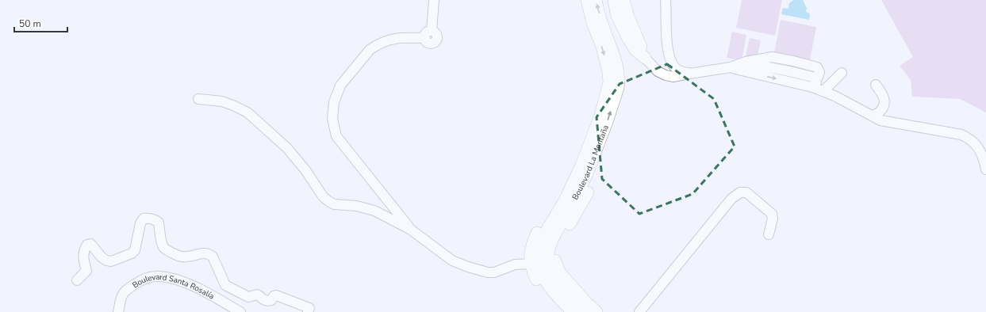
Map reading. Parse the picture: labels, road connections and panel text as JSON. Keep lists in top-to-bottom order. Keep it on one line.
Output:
{"streets":{"main road":["Boulevard La Montaña"],"street":["Boulevard Santa Rosalía"]},"scale_bar":"50 m"}
